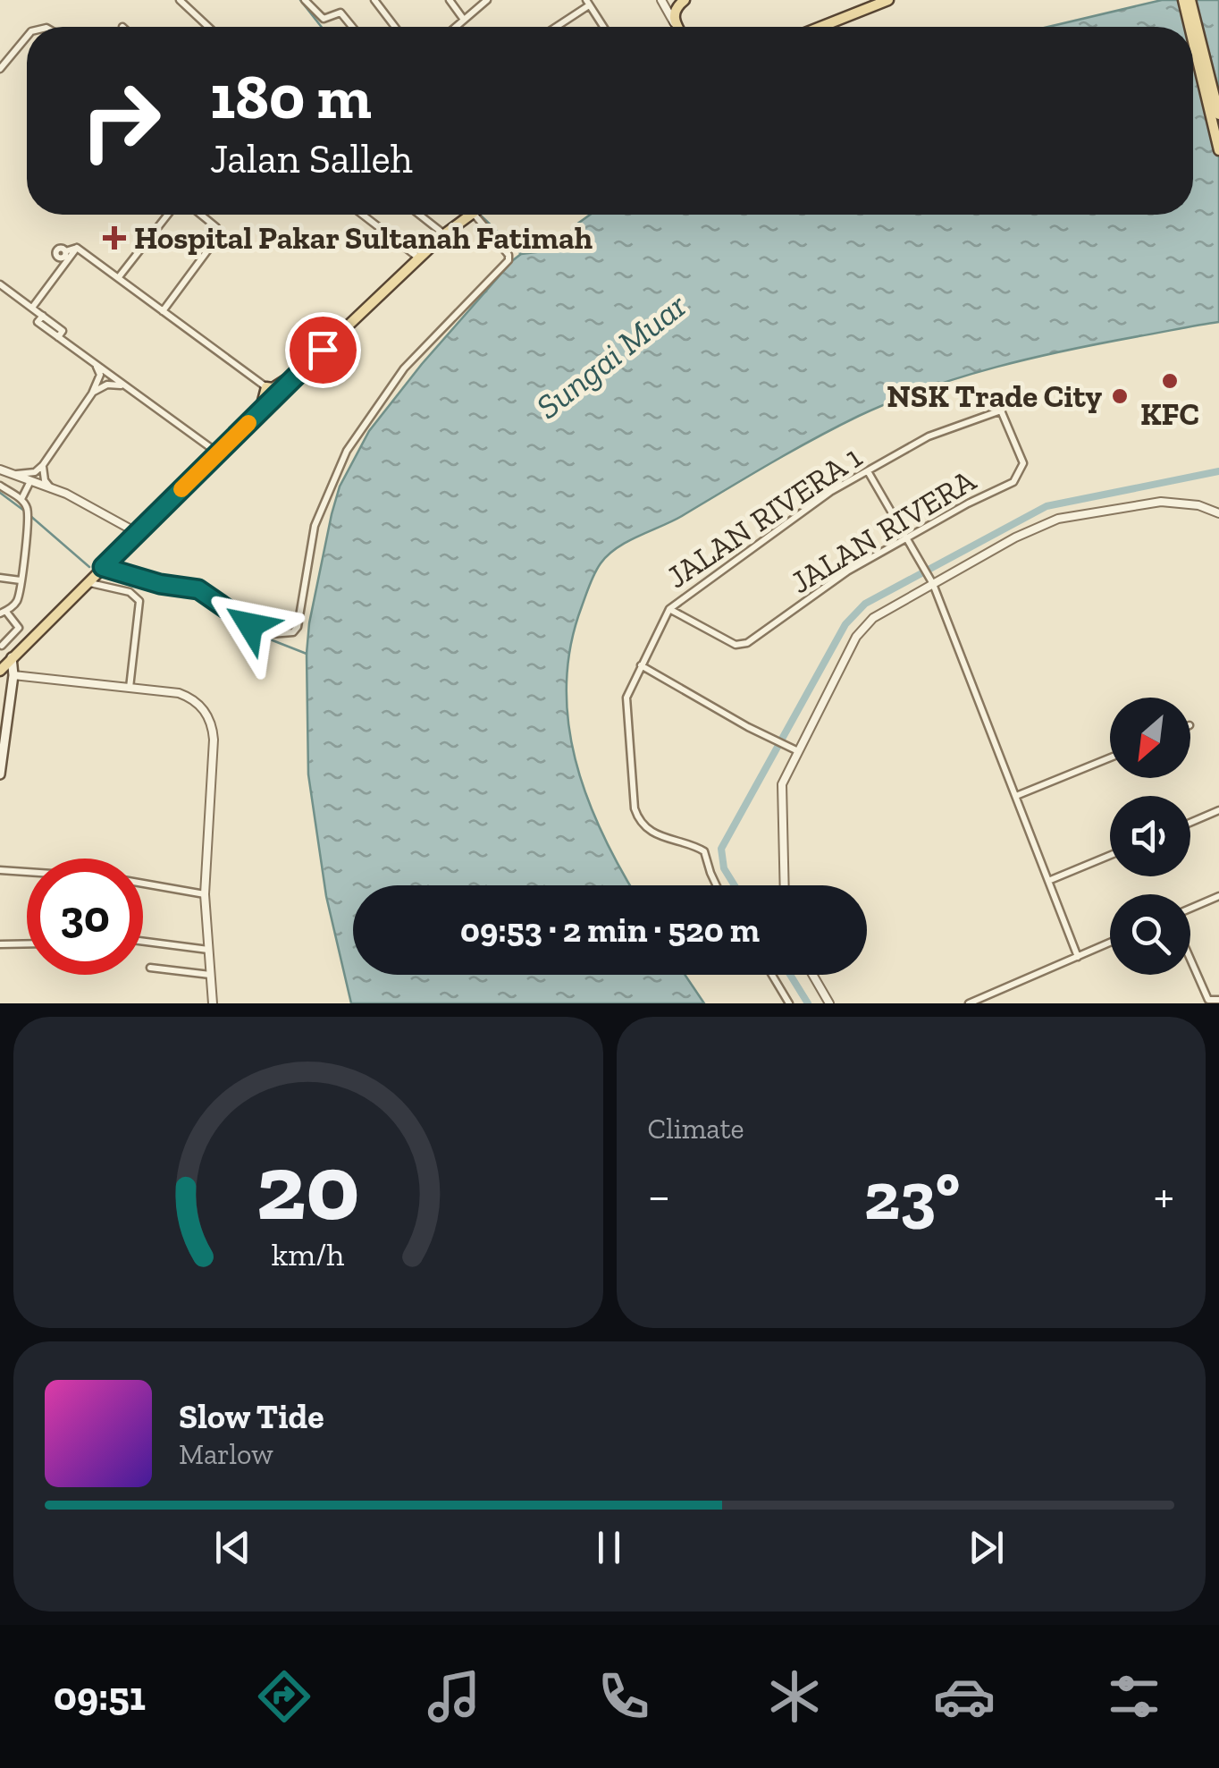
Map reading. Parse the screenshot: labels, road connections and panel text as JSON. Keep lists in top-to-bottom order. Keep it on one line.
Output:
{"streets":{"street":["JALAN RIVERA 1","JALAN RIVERA"]},"crossings":[["JALAN RIVERA 1","JALAN RIVERA"]],"water":["Sungai Muar"],"places":{"health":["Hospital Pakar Sultanah Fatimah"],"other":["KFC","NSK Trade City"]},"north":"bottom left","page":{"turn":["180 m","Jalan Salleh"],"limit":"30","trip":"09:53 · 2 min · 520 m","tile":"Climate","heat":["−","23°","+"],"song":["Slow Tide","Marlow"],"tabs":"09:51","gauge":["20","km/h"]}}
